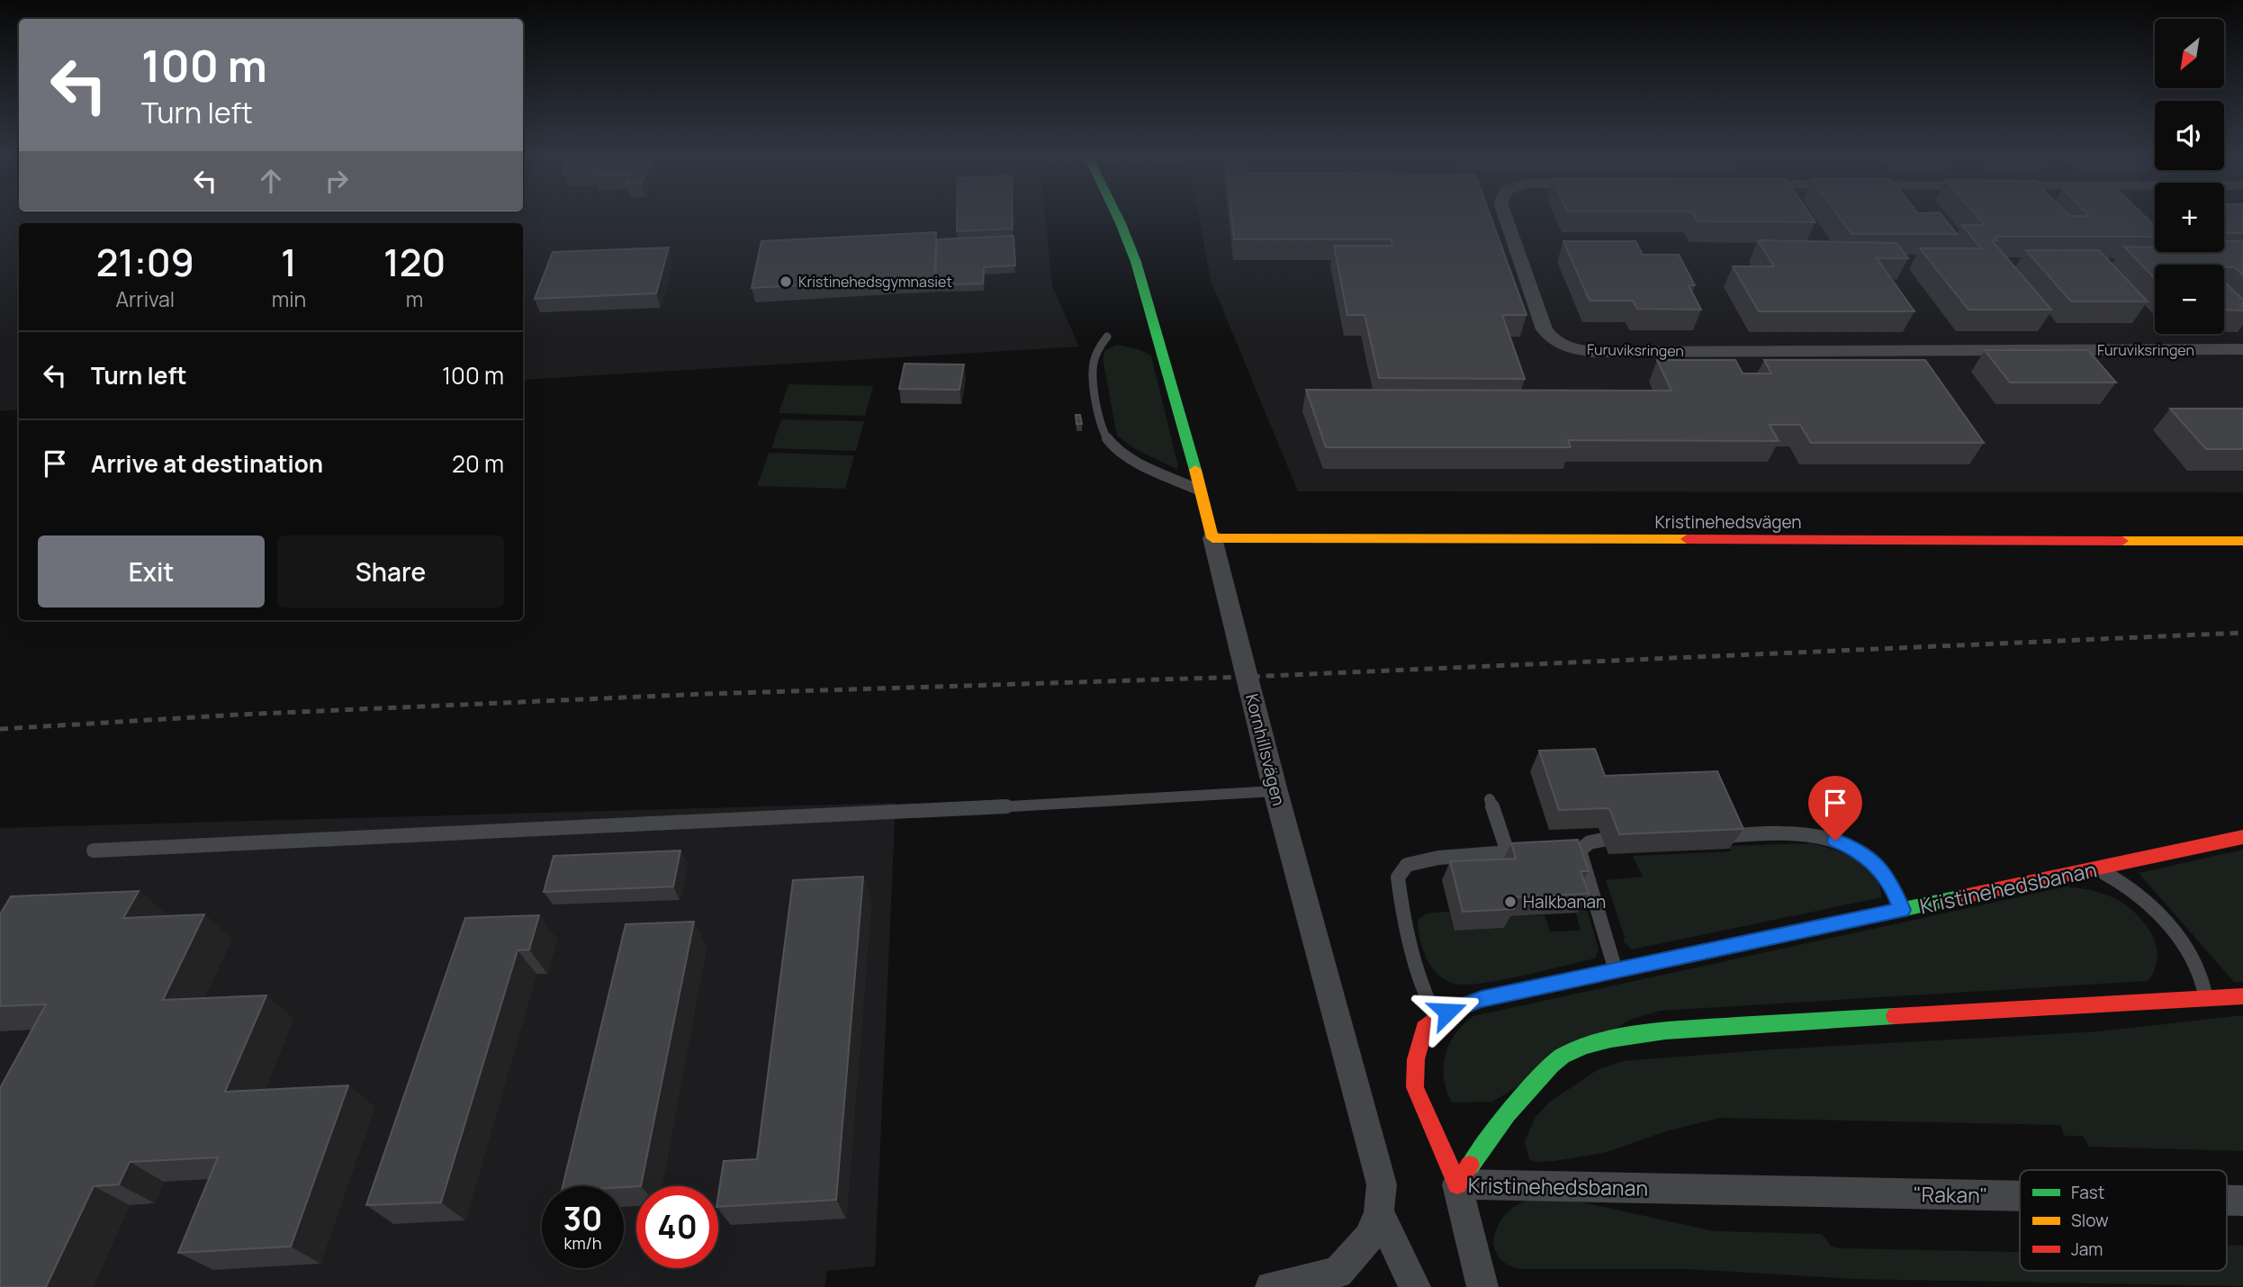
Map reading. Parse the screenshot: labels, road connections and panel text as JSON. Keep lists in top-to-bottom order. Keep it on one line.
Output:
{"streets":{"street":["Furuviksringen","Kristinehedsvägen","Kornhillsvägen","Kristinehedsbanan","\"Rakan\""]},"crossings":[["Kristinehedsvägen","Kornhillsvägen"],["Kristinehedsbanan","\"Rakan\""]],"places":["Kristinehedsgymnasiet","Halkbanan"],"legend":["Fast","Slow","Jam"],"north":"bottom left","page":{"map_buttons":["+","−"],"turn":["100 m","Turn left"],"eta":["21:09","Arrival","1","min","120","m"],"list":[{"name":"Turn left","value":"100 m"},{"name":"Arrive at destination","value":"20 m"}],"buttons":["Exit","Share"],"speed":"30 km/h","limit":"40"}}
